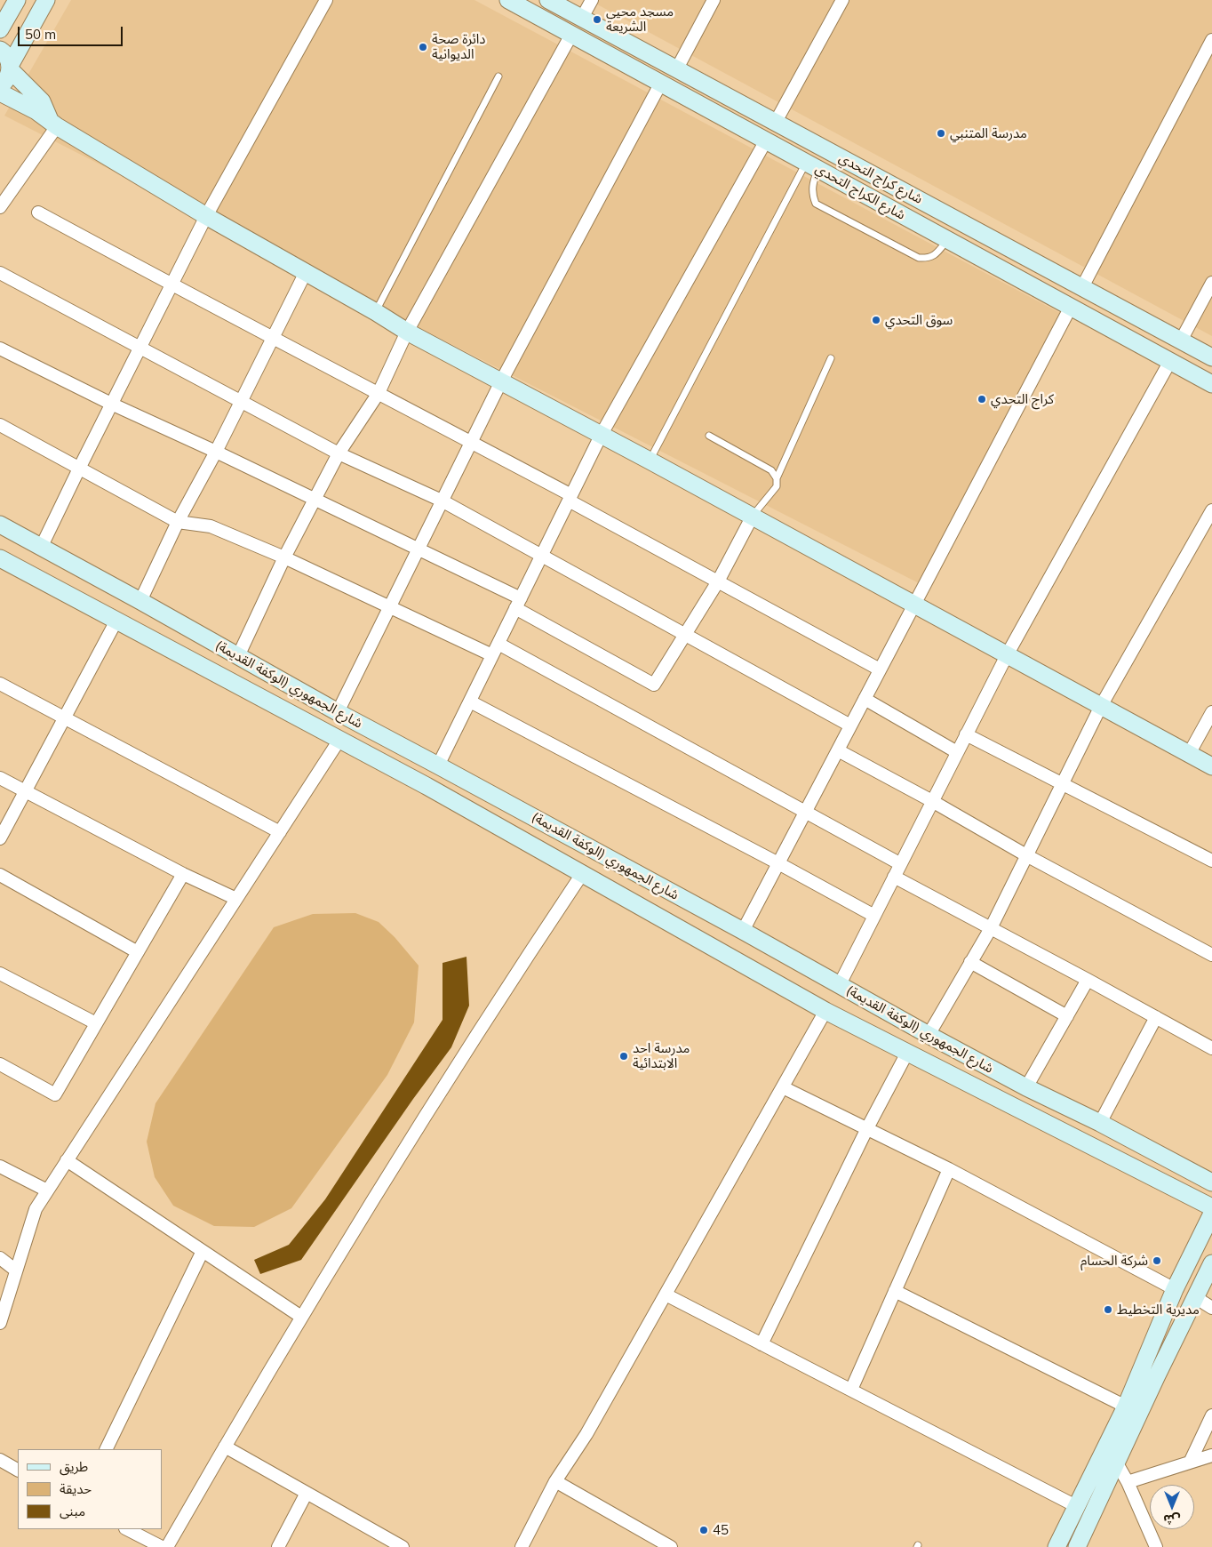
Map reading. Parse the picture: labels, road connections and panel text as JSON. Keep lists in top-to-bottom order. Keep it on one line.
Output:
{"streets":{"main road":["شارع كراج التحدي","شارع الكراج التحدي","شارع الجمهوري (الوكفة القديمة)"]},"places":["مسجد محيي الشريعة","دائرة صحة الديوانية","مدرسة المتنبي","سوق التحدي","كراج التحدي","مدرسة احد الابتدائية","شركة الحسام","مديرية التخطيط","45"],"legend":["طريق","حديقة","مبنى"],"scale_bar":"50 m","north":"bottom"}
